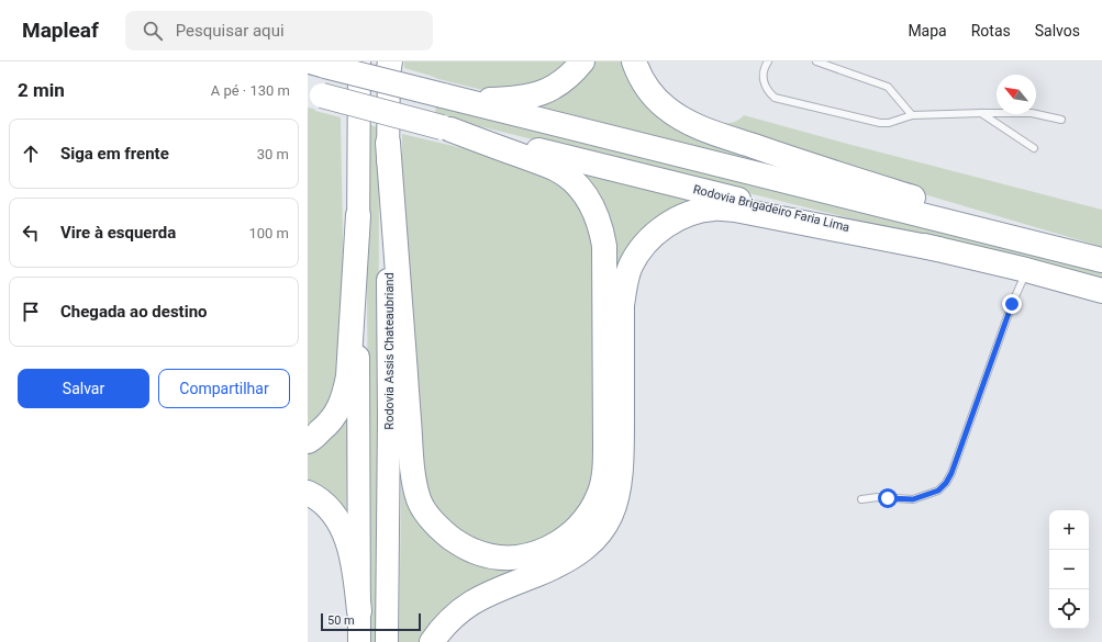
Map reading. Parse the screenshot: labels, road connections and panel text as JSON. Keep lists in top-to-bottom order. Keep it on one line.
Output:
{"streets":{"highway":["Rodovia Brigadeiro Faria Lima","Rodovia Assis Chateaubriand"]},"scale_bar":"50 m","north":"top left","page":{"header":"Mapleaf","search":"Pesquisar aqui","nav":["Mapa","Rotas","Salvos"],"heading":["2 min","A pé · 130 m"],"list":[["Siga em frente","30 m"],["Vire à esquerda","100 m"],"Chegada ao destino"],"buttons":["Salvar","Compartilhar"],"map_buttons":["+","−"],"scale":"50 m"}}
